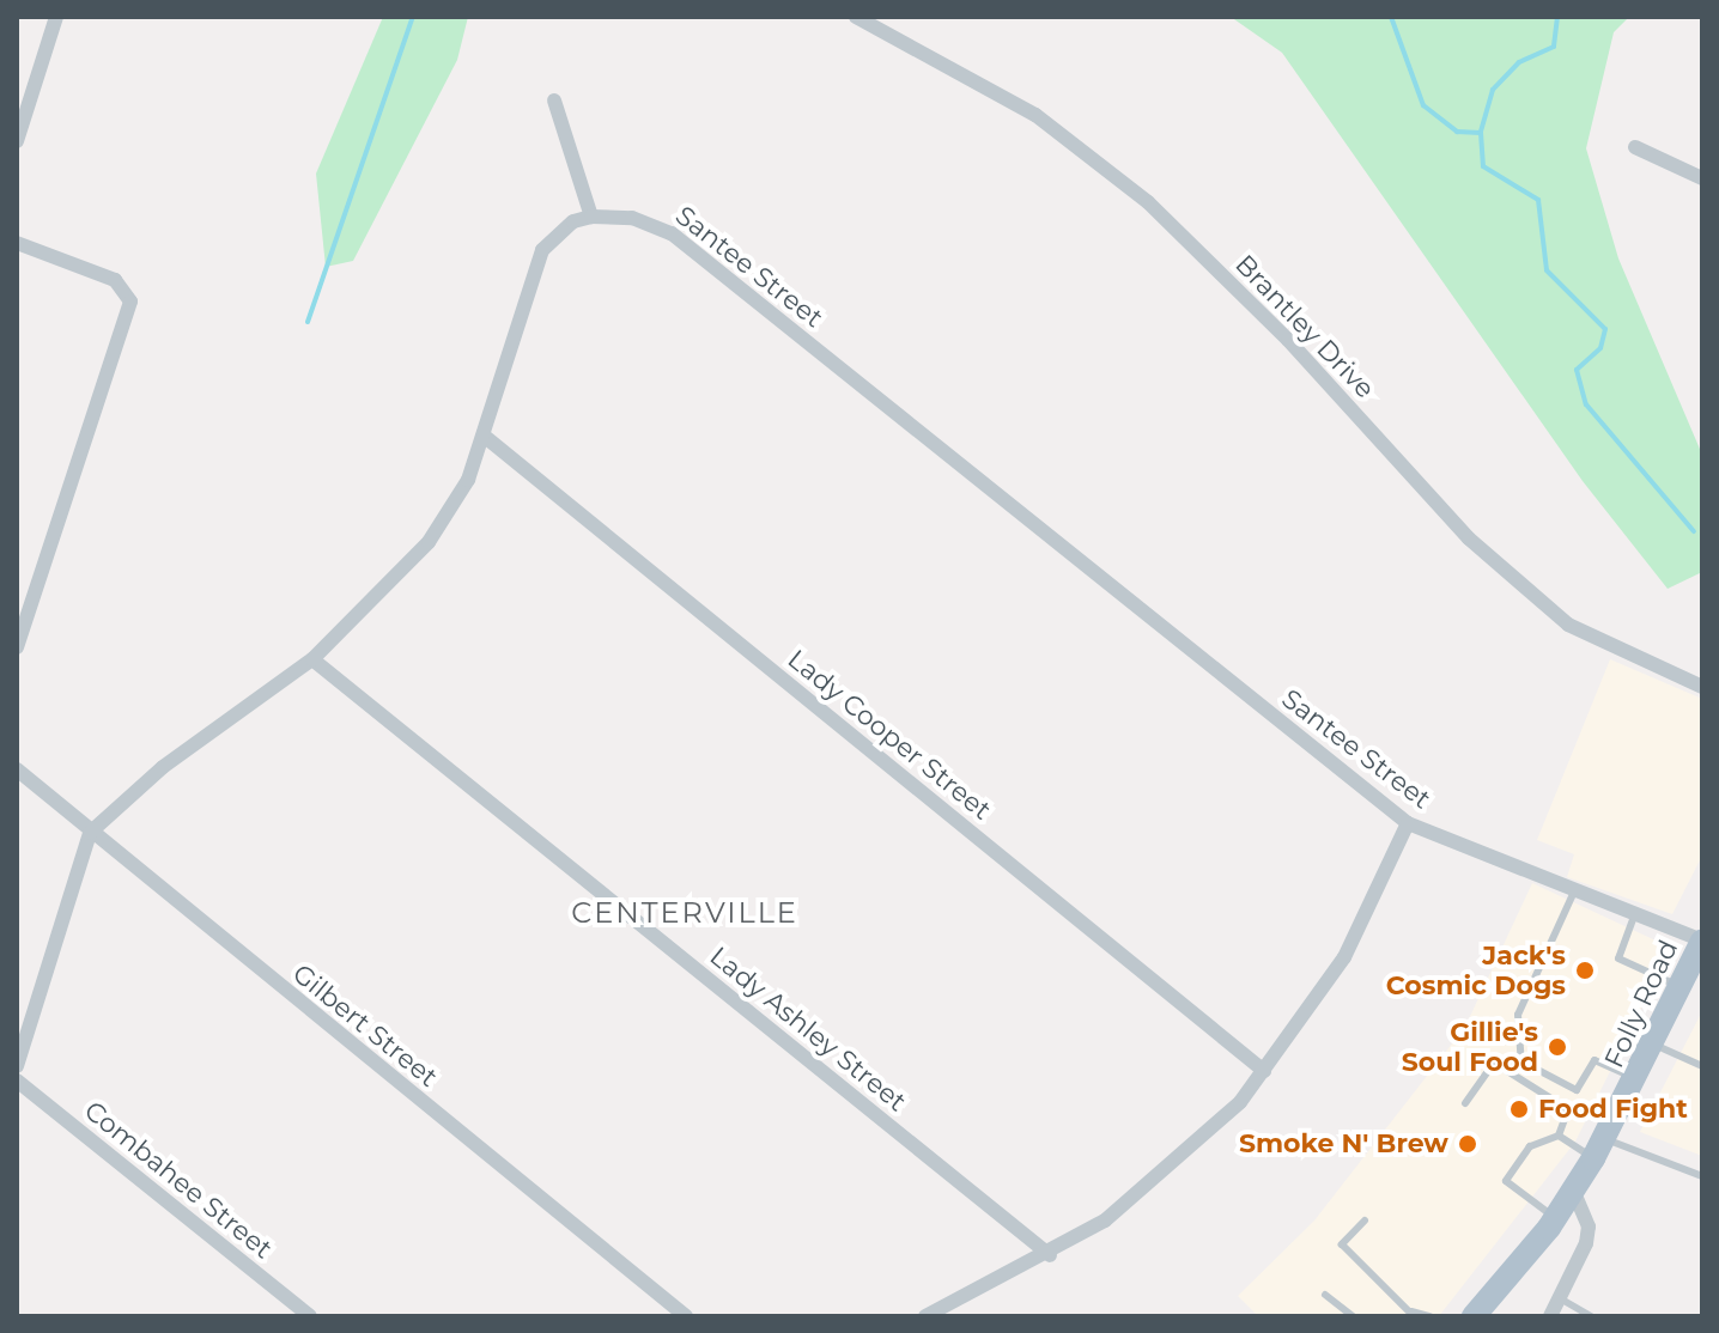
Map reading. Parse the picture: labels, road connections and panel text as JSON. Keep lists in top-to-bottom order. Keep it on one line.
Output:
{"streets":{"main road":["Folly Road"],"street":["Santee Street","Brantley Drive","Lady Cooper Street","Gilbert Street","Lady Ashley Street","Combahee Street"]},"crossings":[["Santee Street","Folly Road"]],"districts":["CENTERVILLE"],"places":["Jack's Cosmic Dogs","Gillie's Soul Food","Food Fight","Smoke N' Brew"]}
